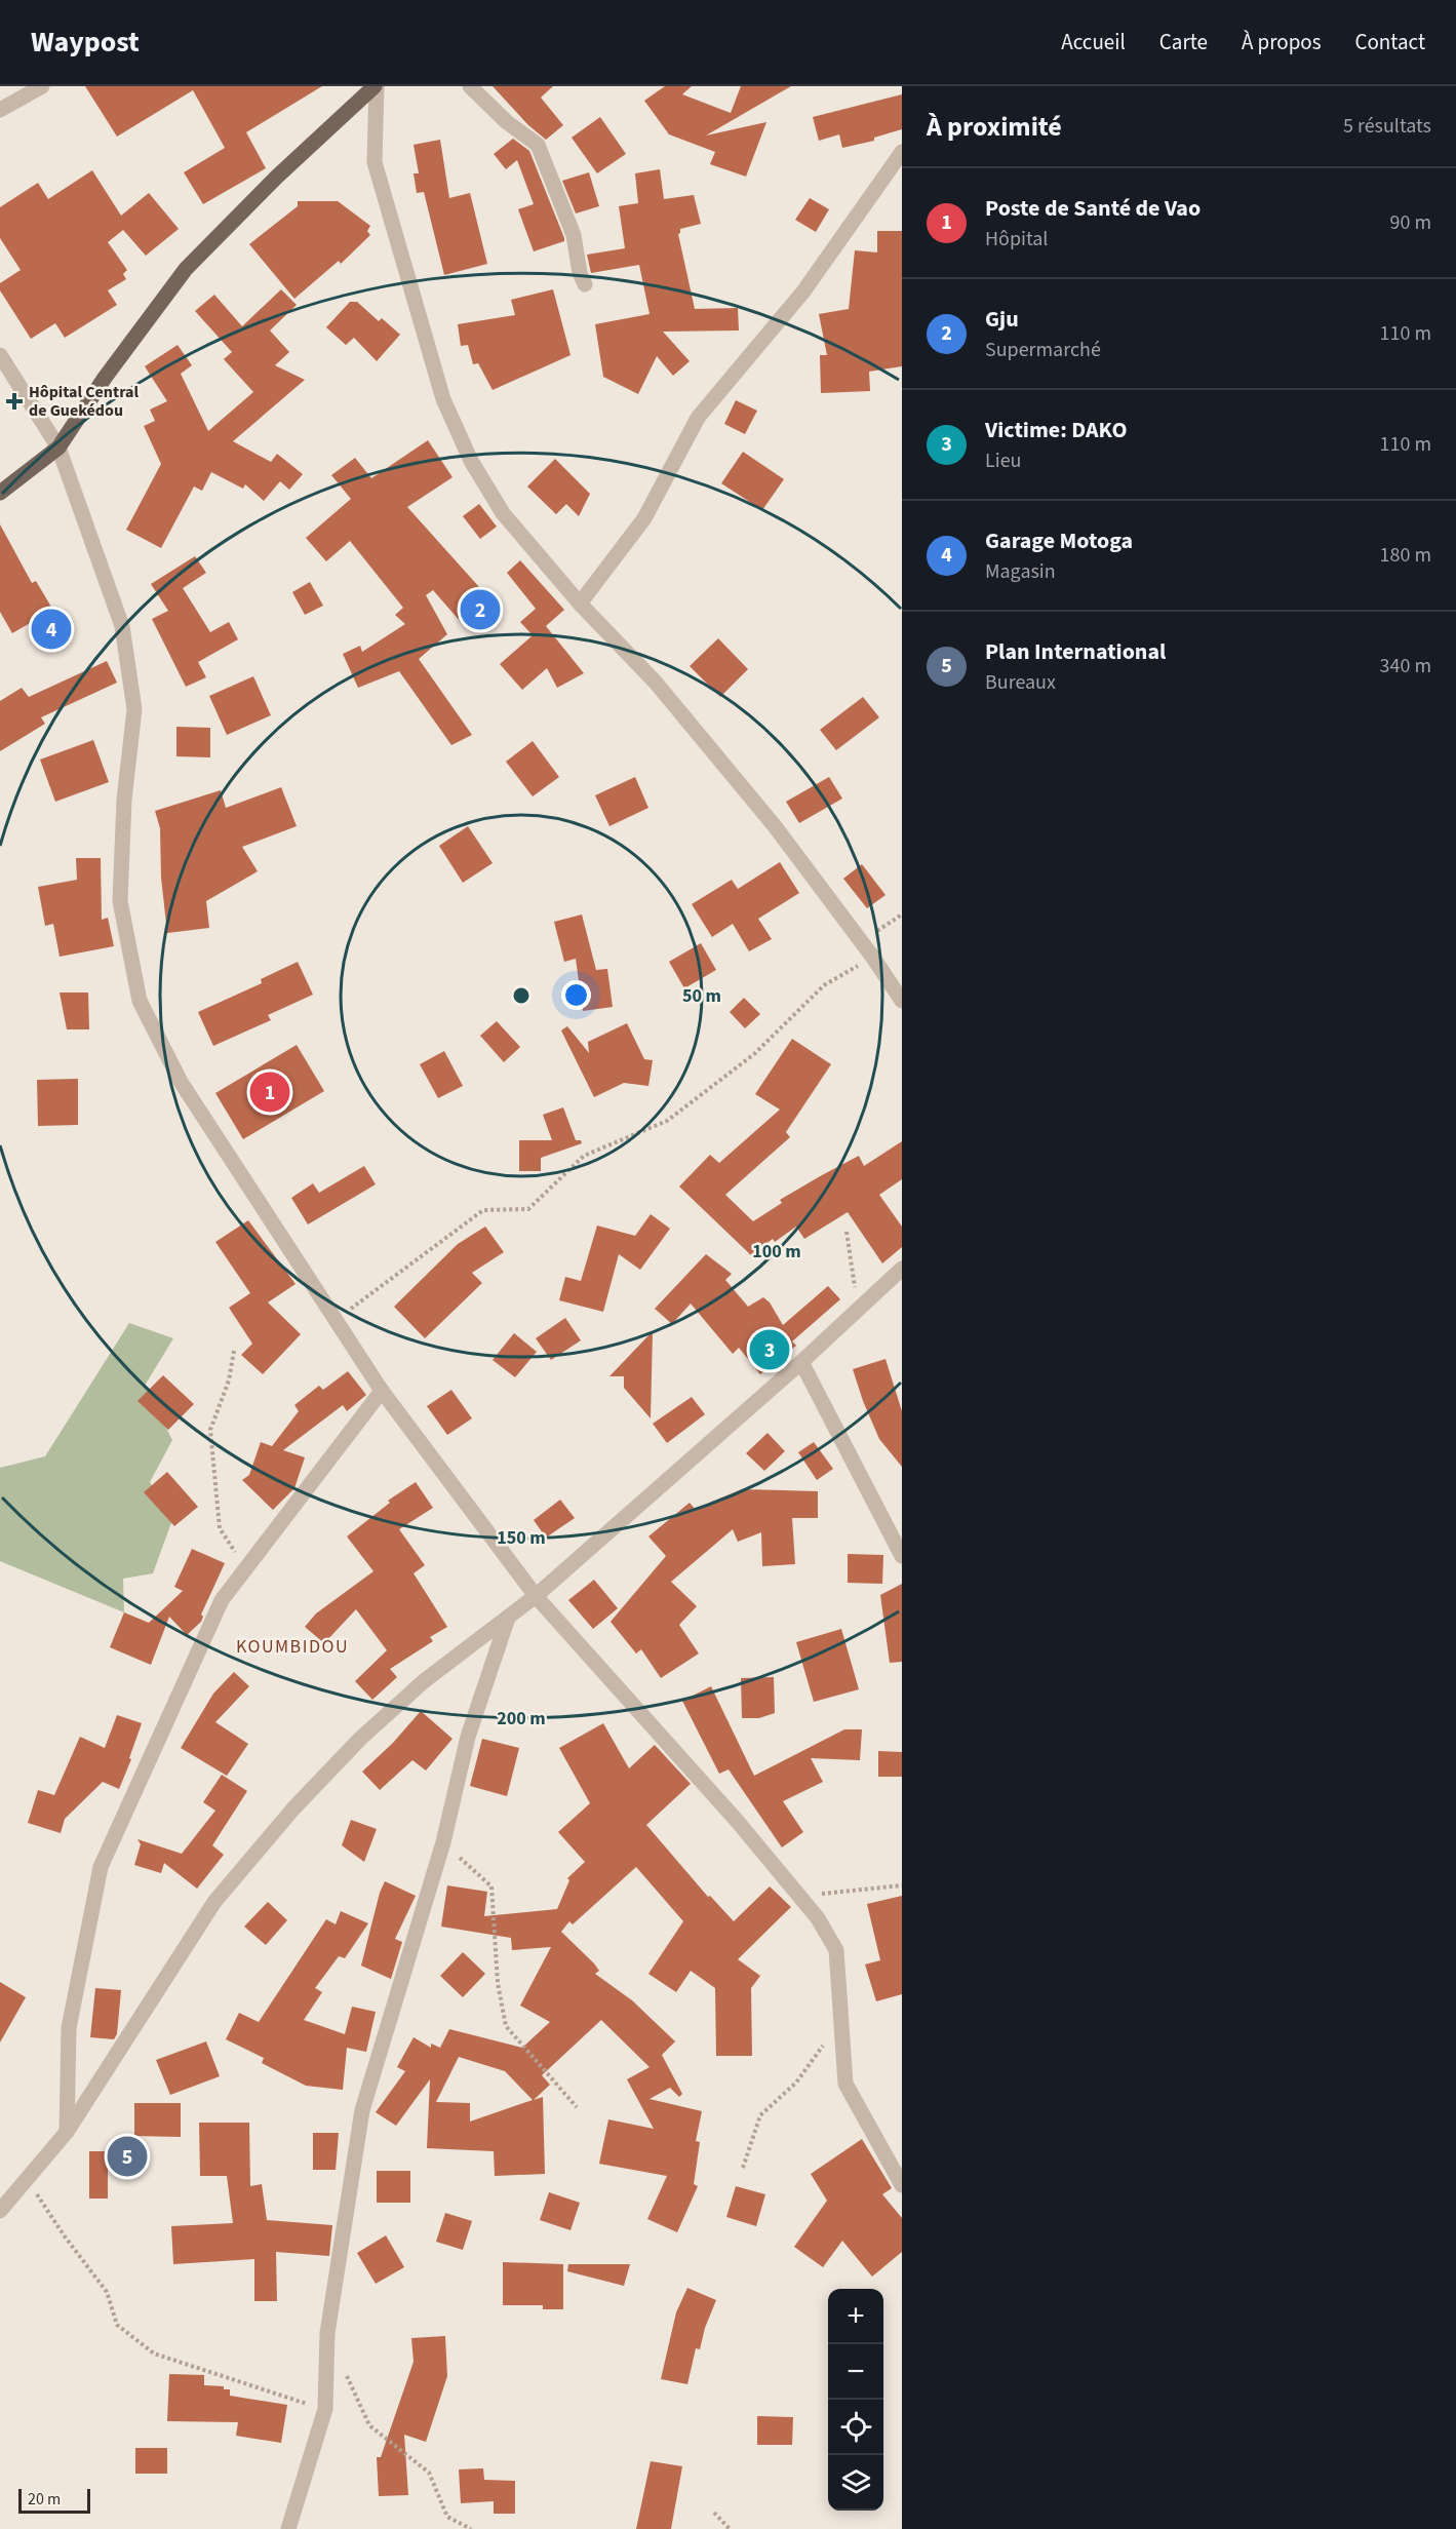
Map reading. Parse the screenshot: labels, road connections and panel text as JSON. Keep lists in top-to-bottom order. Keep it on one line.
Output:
{"districts":["KOUMBIDOU"],"places":{"health":["Hôpital Central de Guekédou"]},"scale_bar":"20 m","page":{"header":"Waypost","nav":["Accueil","Carte","À propos","Contact"],"heading":["À proximité","5 résultats"],"list":[{"mark":"1","name":"Poste de Santé de Vao","note":"Hôpital","value":"90 m"},{"mark":"2","name":"Gju","note":"Supermarché","value":"110 m"},{"mark":"3","name":"Victime: DAKO","note":"Lieu","value":"110 m"},{"mark":"4","name":"Garage Motoga","note":"Magasin","value":"180 m"},{"mark":"5","name":"Plan International","note":"Bureaux","value":"340 m"}],"pins":["2","4","1","3","5"],"map_buttons":["+","−"],"scale":"20 m"},"rings":["50 m","100 m","150 m","200 m"]}
